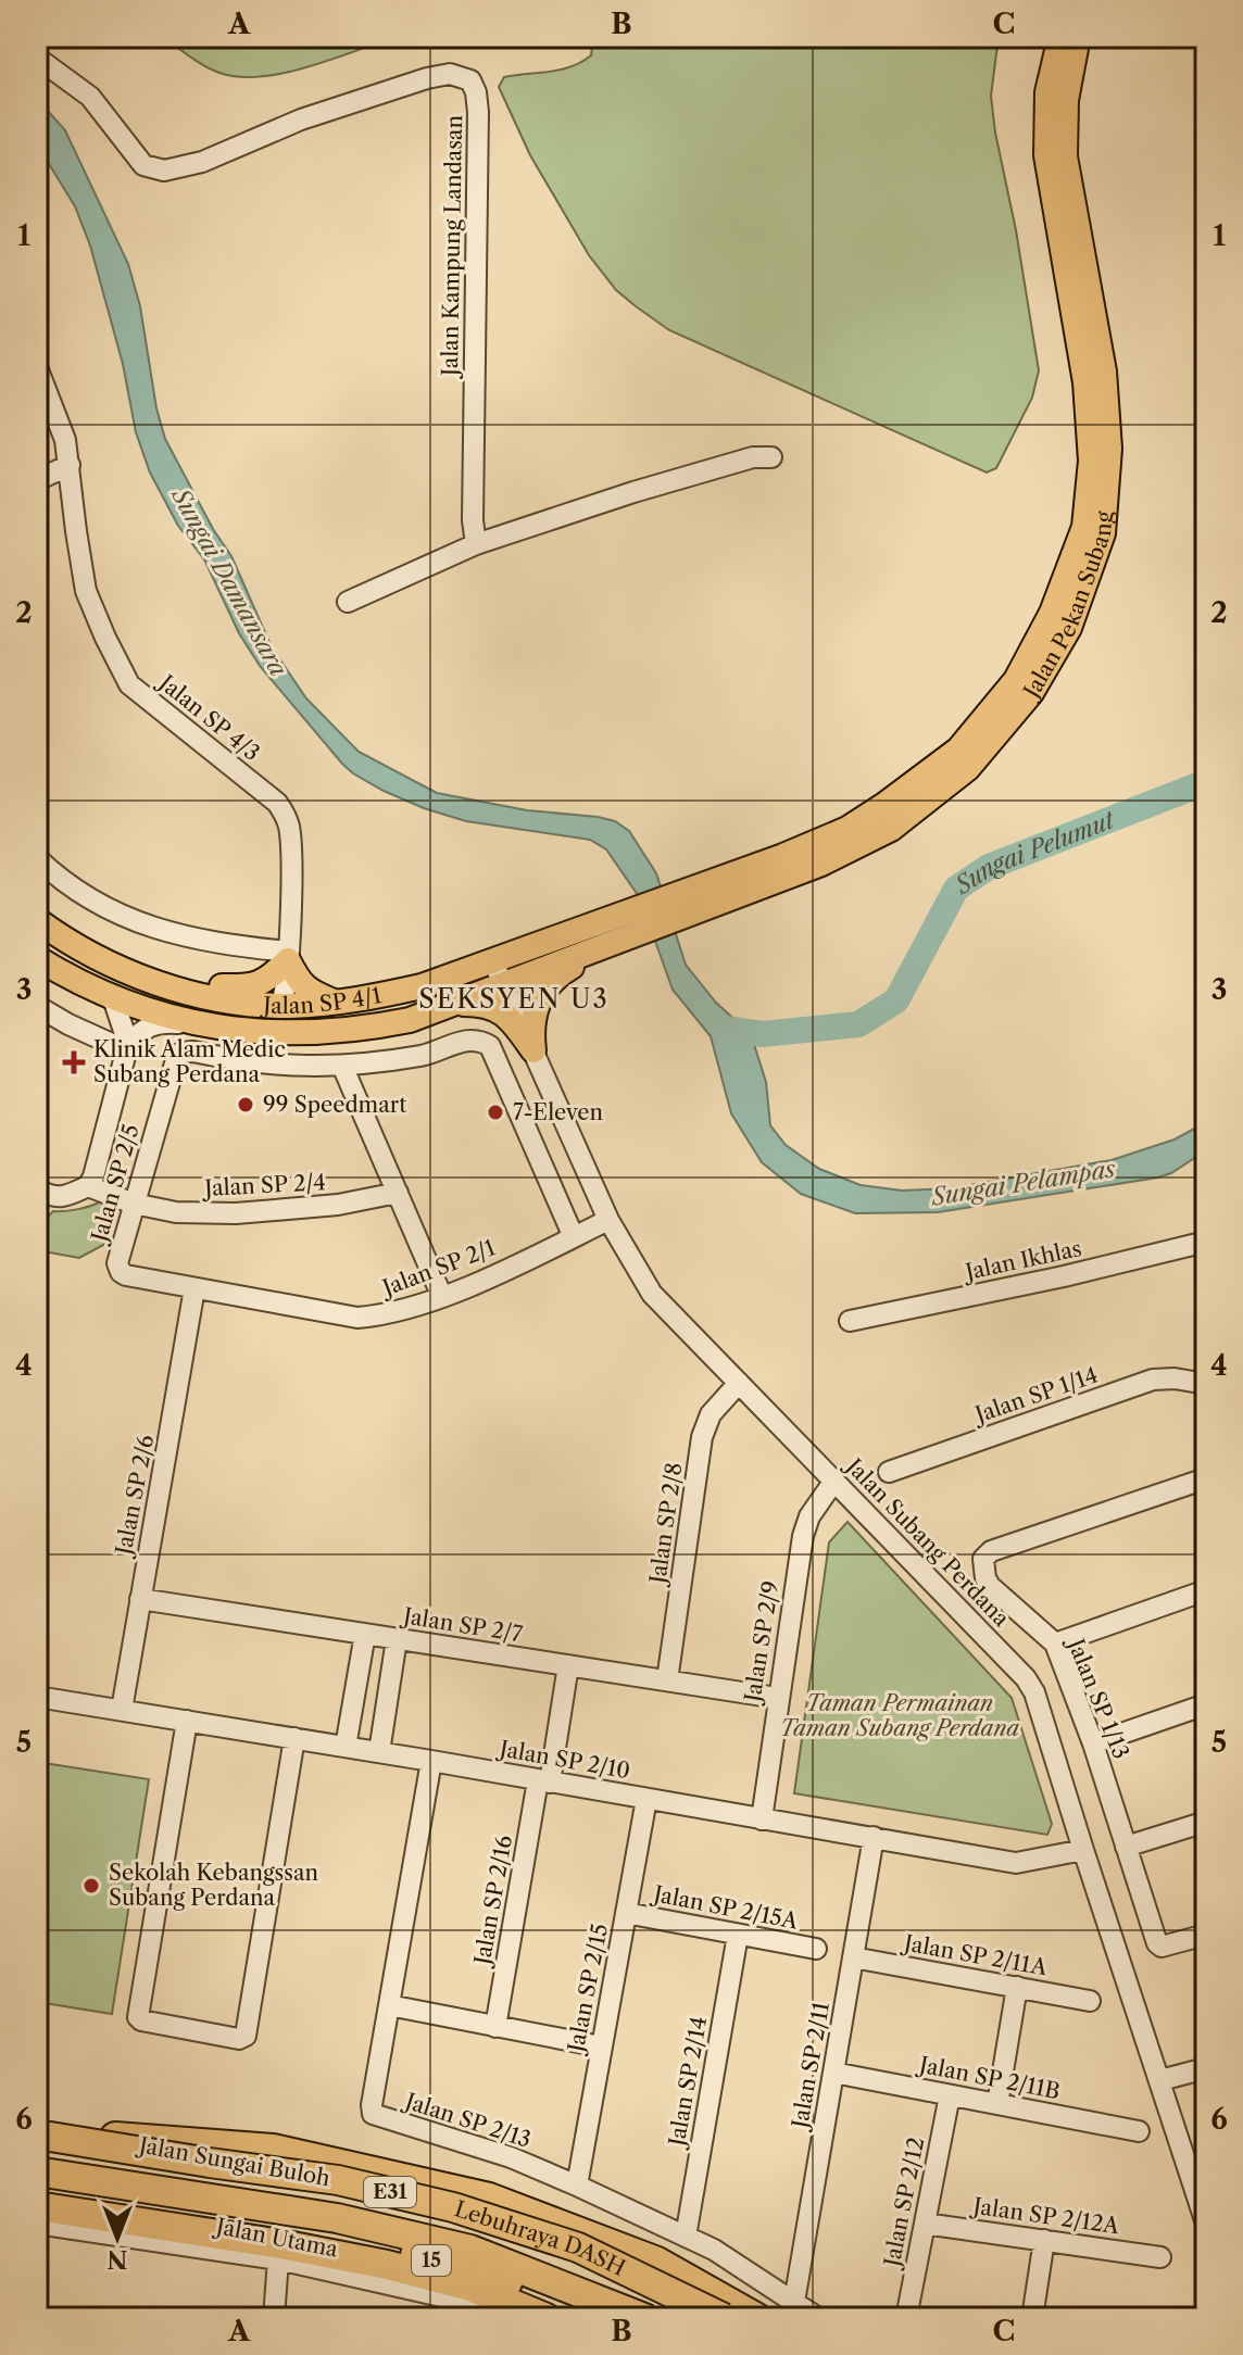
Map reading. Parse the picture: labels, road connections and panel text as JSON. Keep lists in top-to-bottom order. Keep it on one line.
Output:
{"streets":{"highway":["E31","Lebuhraya DASH","15"],"main road":["Jalan Pekan Subang","Jalan SP 4/1"],"street":["Jalan Kampung Landasan","Jalan SP 4/3","Jalan SP 2/5","Jalan SP 2/4","Jalan Ikhlas","Jalan SP 2/1","Jalan SP 1/14","Jalan SP 2/6","Jalan SP 2/8","Jalan Subang Perdana","Jalan SP 2/7","Jalan SP 2/9","Jalan SP 1/13","Jalan SP 2/10","Jalan SP 2/16","Jalan SP 2/15A","Jalan SP 2/11A","Jalan SP 2/15","Jalan SP 2/11","Jalan SP 2/11B","Jalan SP 2/14","Jalan SP 2/13","Jalan SP 2/12","Jalan SP 2/12A","Jalan Utama"]},"crossings":[["Jalan Pekan Subang","Jalan SP 4/1"],["Jalan SP 4/3","Jalan SP 4/1"],["Jalan SP 4/1","Jalan Subang Perdana"],["Jalan SP 2/5","Jalan SP 2/4"],["Jalan SP 2/5","Jalan SP 2/1"],["Jalan SP 2/5","Jalan SP 2/6"],["Jalan SP 2/1","Jalan SP 2/6"],["Jalan SP 2/1","Jalan Subang Perdana"],["Jalan SP 2/6","Jalan SP 2/7"],["Jalan SP 2/6","Jalan SP 2/10"],["Jalan SP 2/8","Jalan Subang Perdana"],["Jalan SP 2/8","Jalan SP 2/7"],["Jalan Subang Perdana","Jalan SP 2/9"],["Jalan Subang Perdana","Jalan SP 2/10"],["Jalan SP 2/7","Jalan SP 2/9"],["Jalan SP 2/7","Jalan SP 2/16"],["Jalan SP 2/9","Jalan SP 2/10"],["Jalan SP 2/10","Jalan SP 2/16"],["Jalan SP 2/10","Jalan SP 2/15"],["Jalan SP 2/10","Jalan SP 2/11"],["Jalan SP 2/10","Jalan SP 2/13"],["Jalan SP 2/15A","Jalan SP 2/15"],["Jalan SP 2/15A","Jalan SP 2/14"],["Jalan SP 2/11A","Jalan SP 2/11"],["Jalan SP 2/15","Jalan SP 2/13"],["Jalan SP 2/11","Jalan SP 2/11B"],["Jalan SP 2/11","Jalan SP 2/13"],["Jalan SP 2/11B","Jalan SP 2/12"],["Jalan SP 2/14","Jalan SP 2/13"],["Jalan SP 2/12","Jalan SP 2/12A"],["Lebuhraya DASH","15"]],"districts":["SEKSYEN U3"],"water":["Sungai Damansara","Sungai Pelumut","Sungai Pelampas"],"parks":["Taman Permainan Taman Subang Perdana"],"places":{"health":["Klinik Alam Medic Subang Perdana"],"other":["99 Speedmart","7-Eleven","Sekolah Kebangssan Subang Perdana"]},"north":"bottom","grid":{"columns":["A","B","C"],"rows":["1","2","3","4","5","6"]}}
